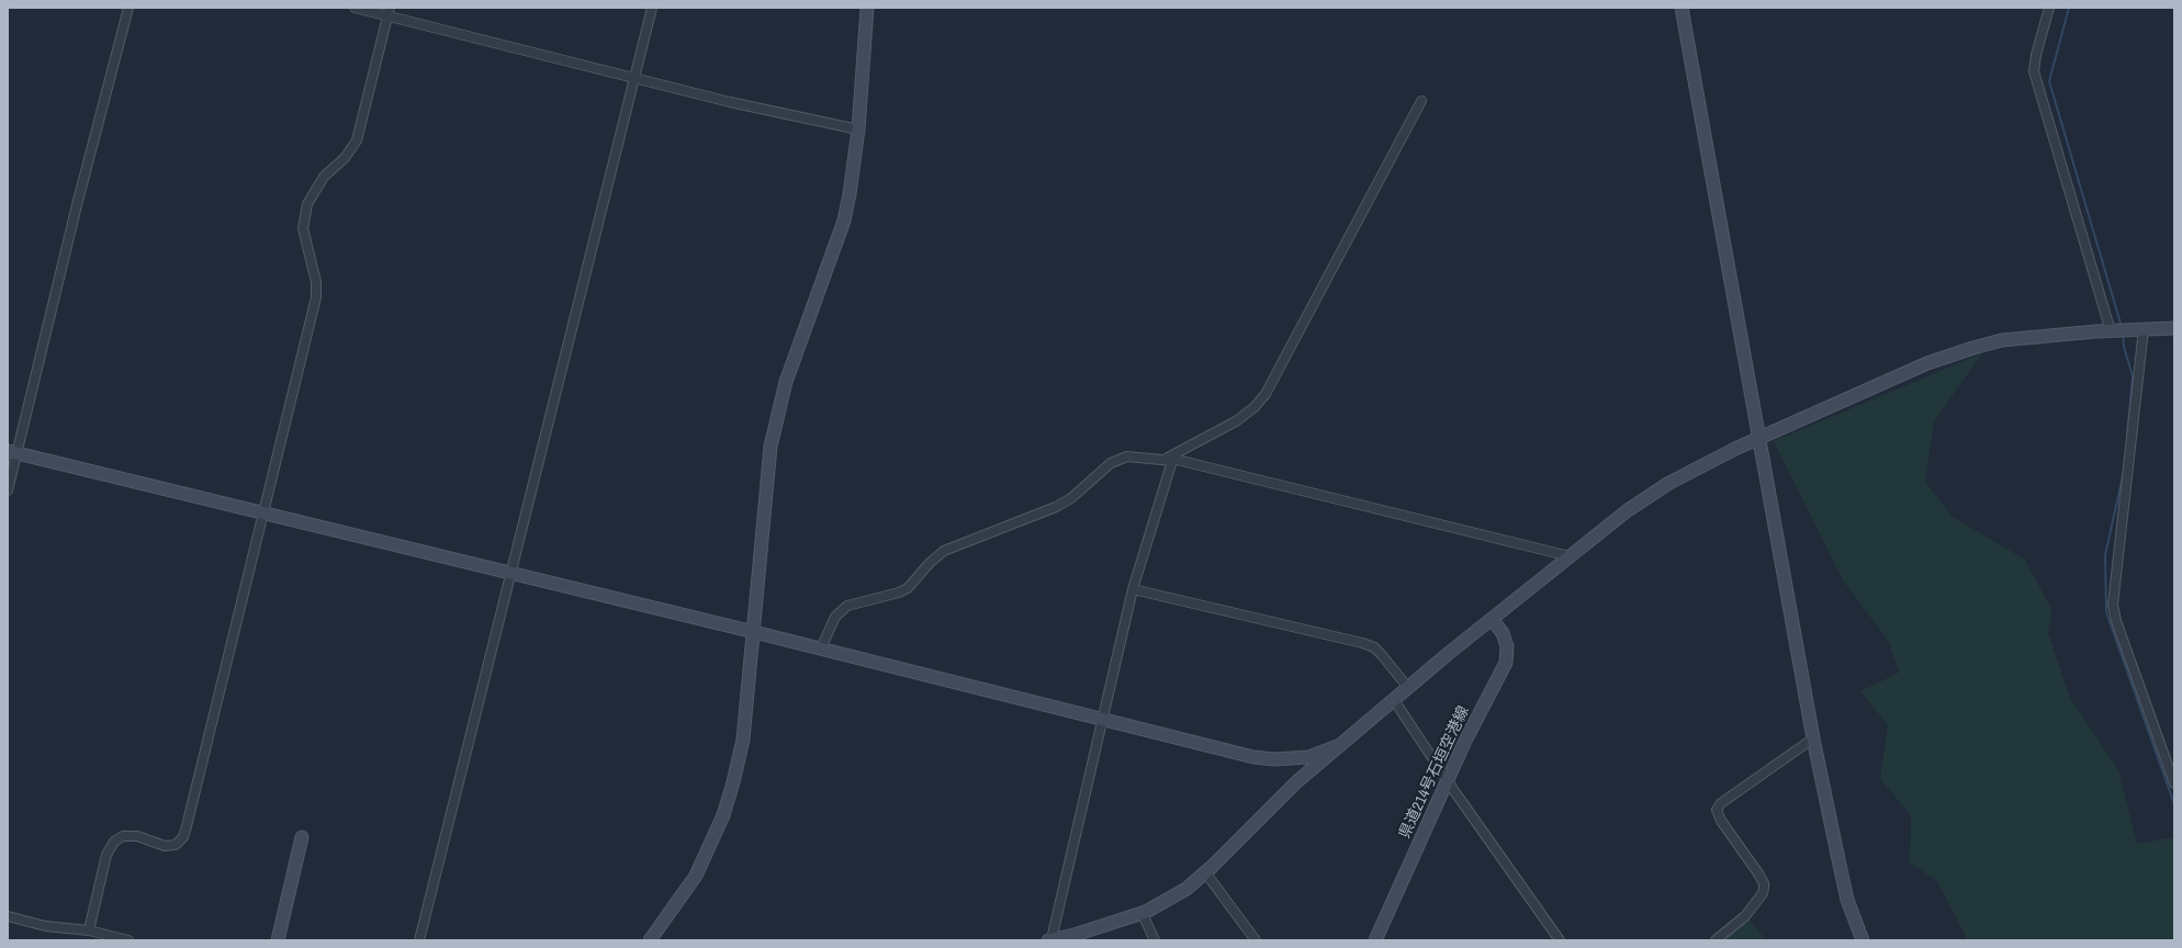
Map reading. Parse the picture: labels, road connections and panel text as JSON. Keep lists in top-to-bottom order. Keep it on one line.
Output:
{"streets":{"street":["県道214号石垣空港線"]}}
